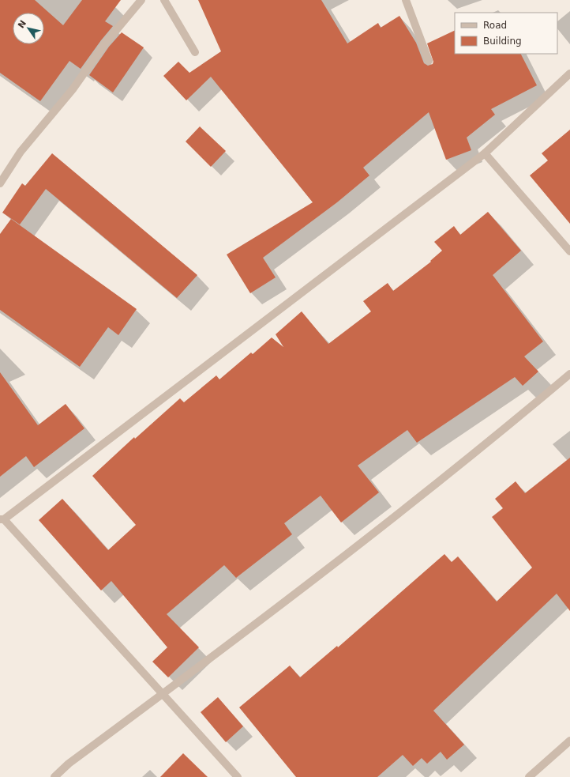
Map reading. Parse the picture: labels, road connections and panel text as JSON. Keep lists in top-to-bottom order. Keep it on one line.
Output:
{"legend":["Road","Building"],"north":"top left"}
